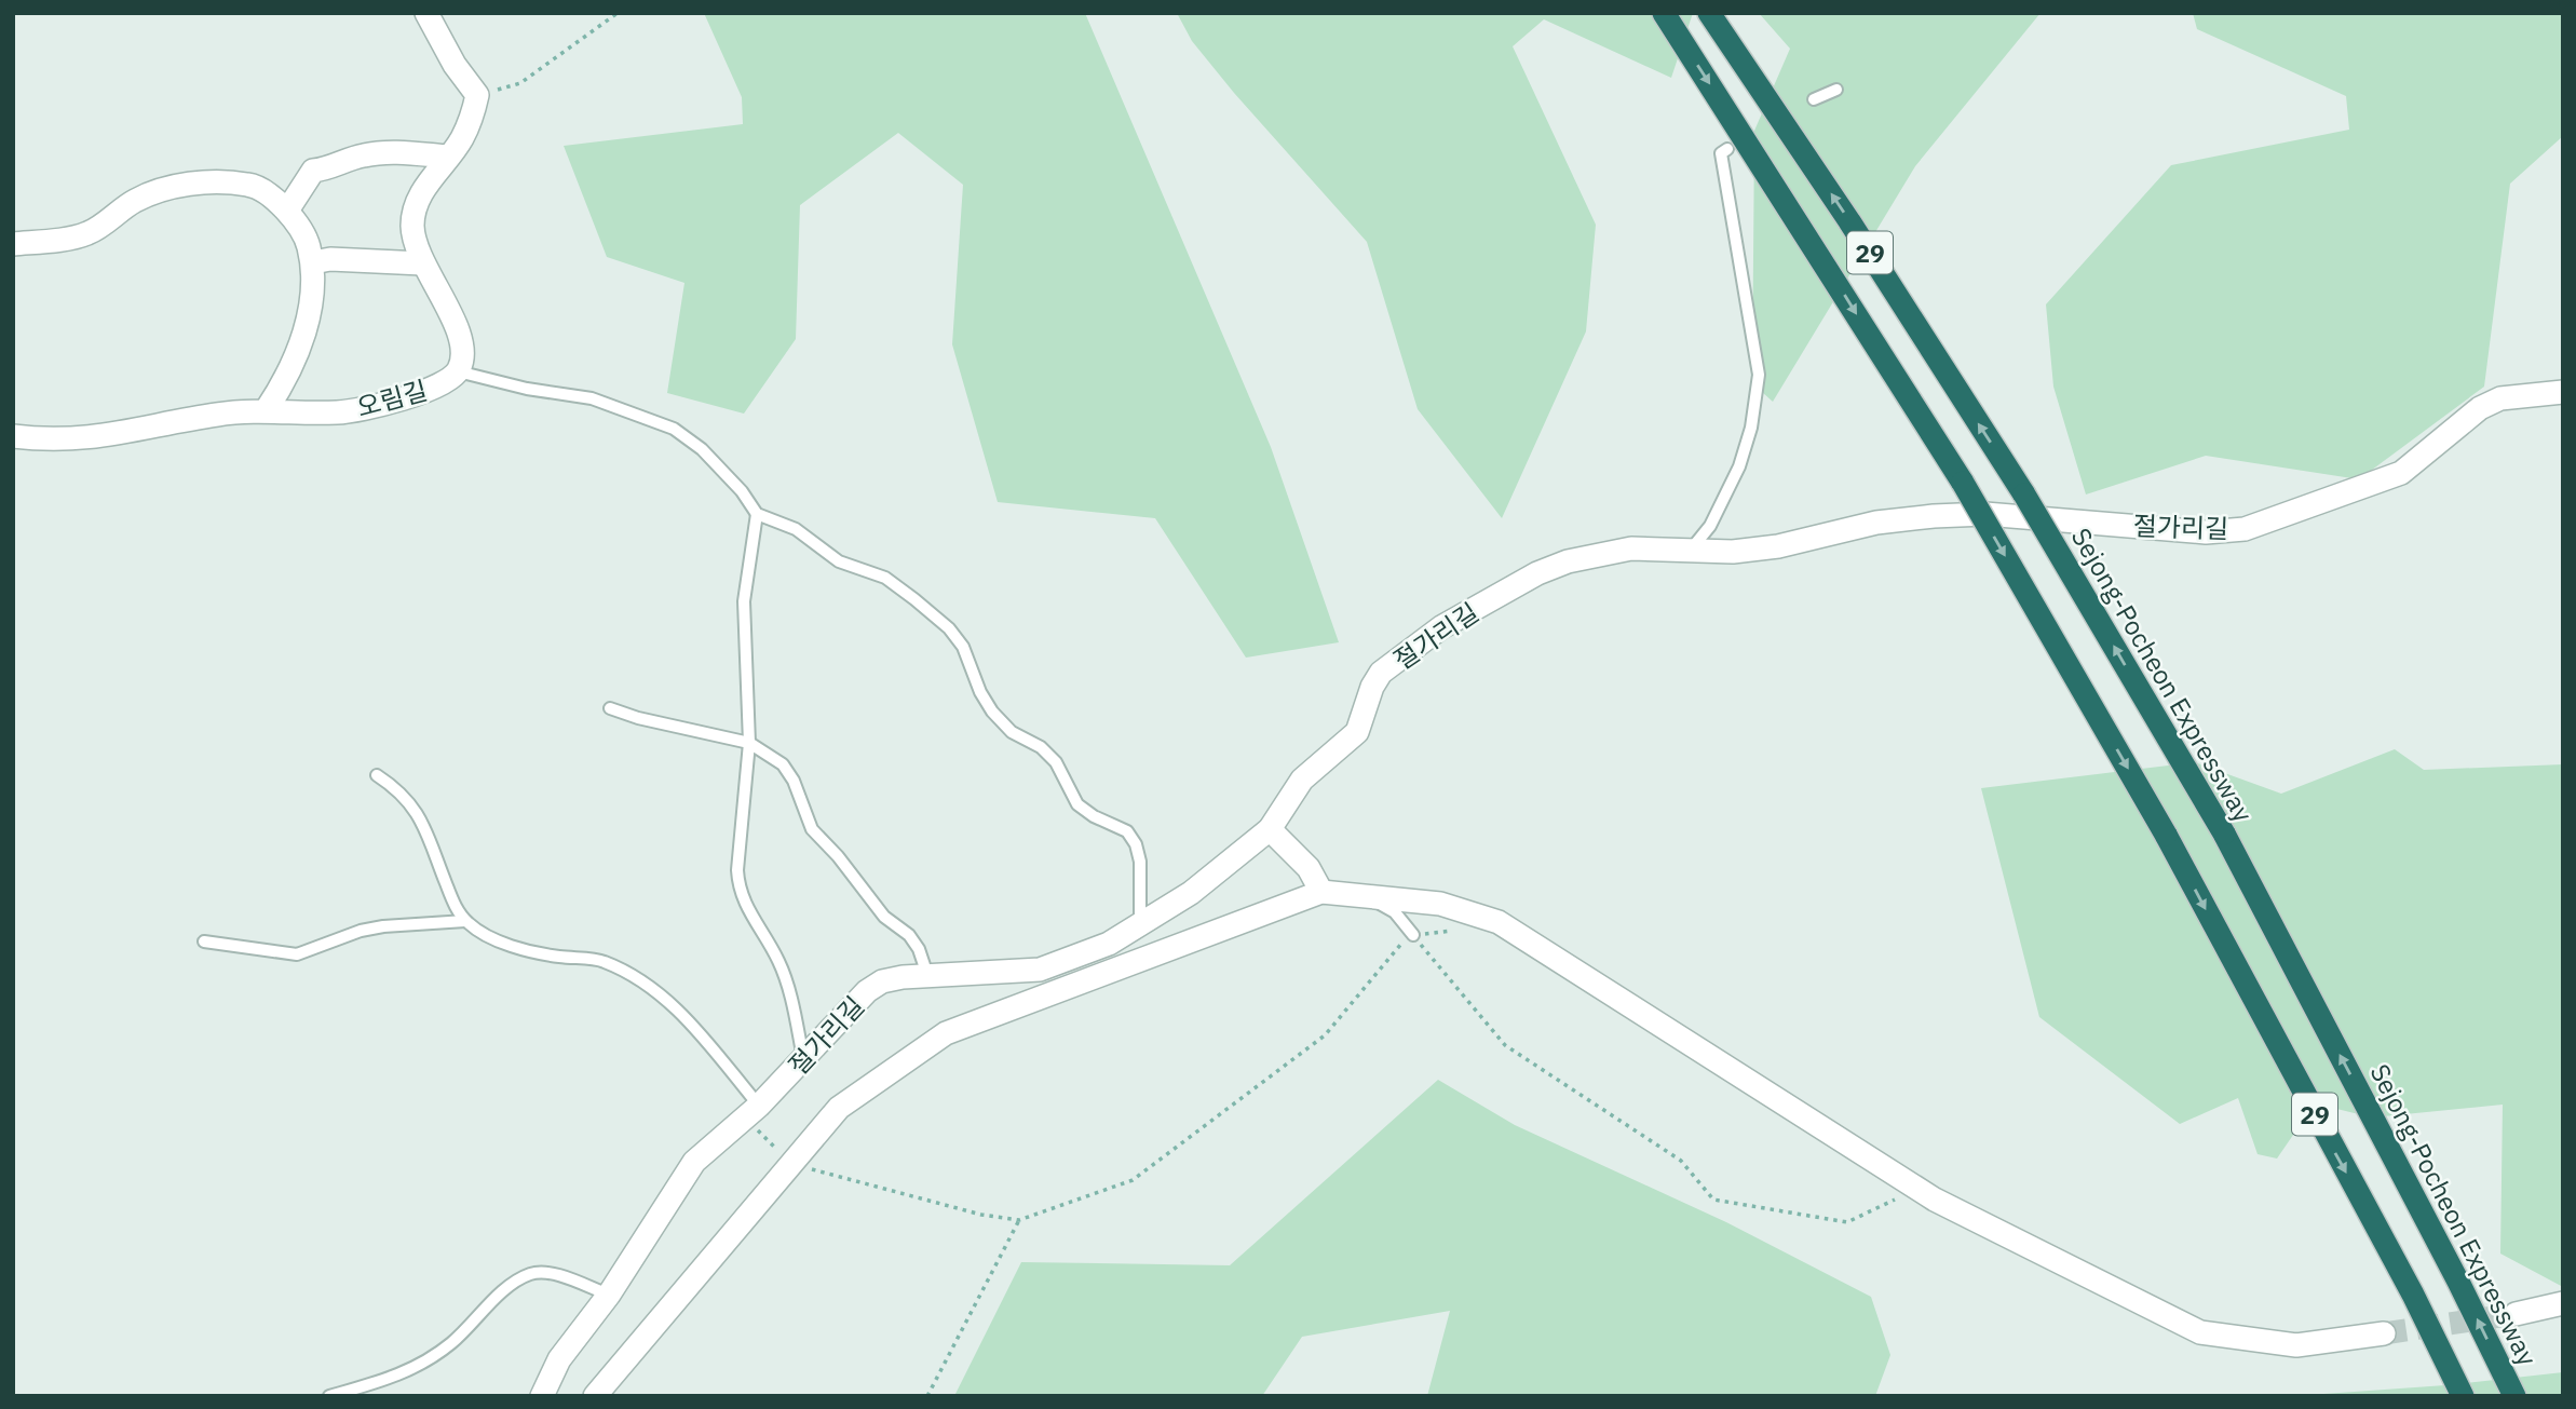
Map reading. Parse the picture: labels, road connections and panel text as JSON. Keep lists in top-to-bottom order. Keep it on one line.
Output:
{"streets":{"highway":["29","Sejong-Pocheon Expressway"],"street":["오림길","절가리길"]}}
